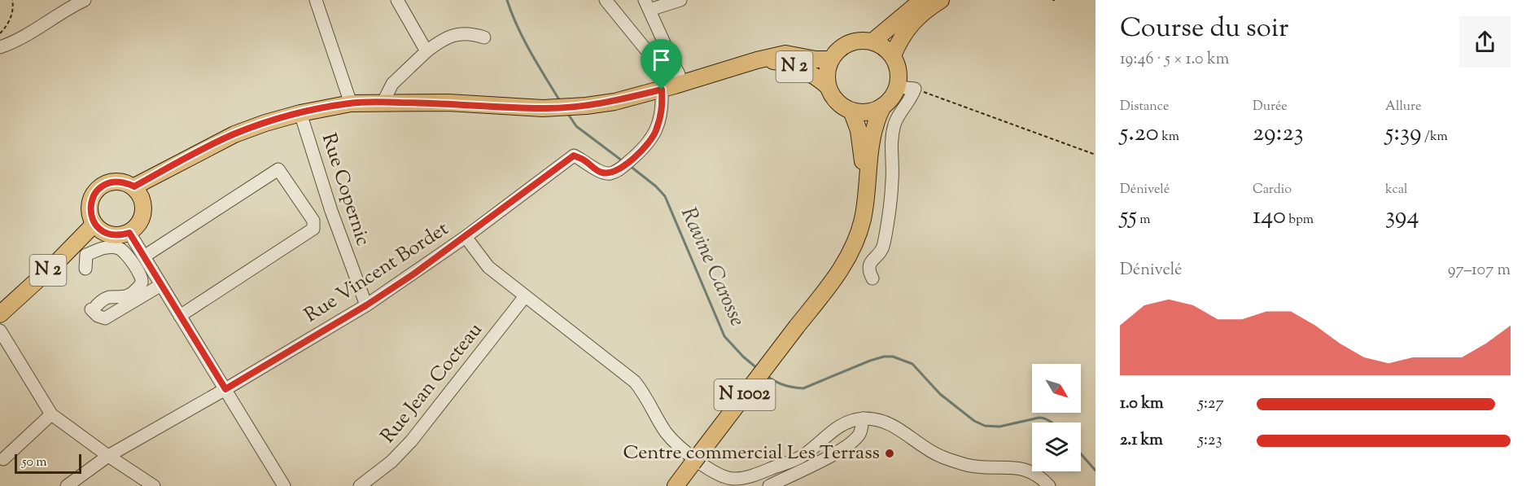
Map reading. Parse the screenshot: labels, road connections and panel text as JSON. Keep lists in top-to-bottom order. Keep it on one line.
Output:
{"streets":{"main road":["N 2","N 1002"],"street":["Rue Copernic","Rue Vincent Bordet","Rue Jean Cocteau"]},"crossings":[["N 2","Rue Copernic"],["N 2","Rue Vincent Bordet"],["N 2","N 1002"],["Rue Copernic","Rue Vincent Bordet"]],"water":["Ravine Carosse"],"places":["Centre commercial Les Terrass"],"scale_bar":"50 m","north":"bottom right","page":{"heading":["Course du soir","19:46 · 5 × 1.0 km"],"stats":[["Distance","5.20 km"],["Durée","29:23"],["Allure","5:39 /km"],["Dénivelé","55 m"],["Cardio","140 bpm"],["kcal","394"]],"chart":["Dénivelé","97–107 m"],"list":[{"name":"1.0 km","note":"5:27"},{"name":"2.1 km","note":"5:23"}],"scale":"50 m"}}
